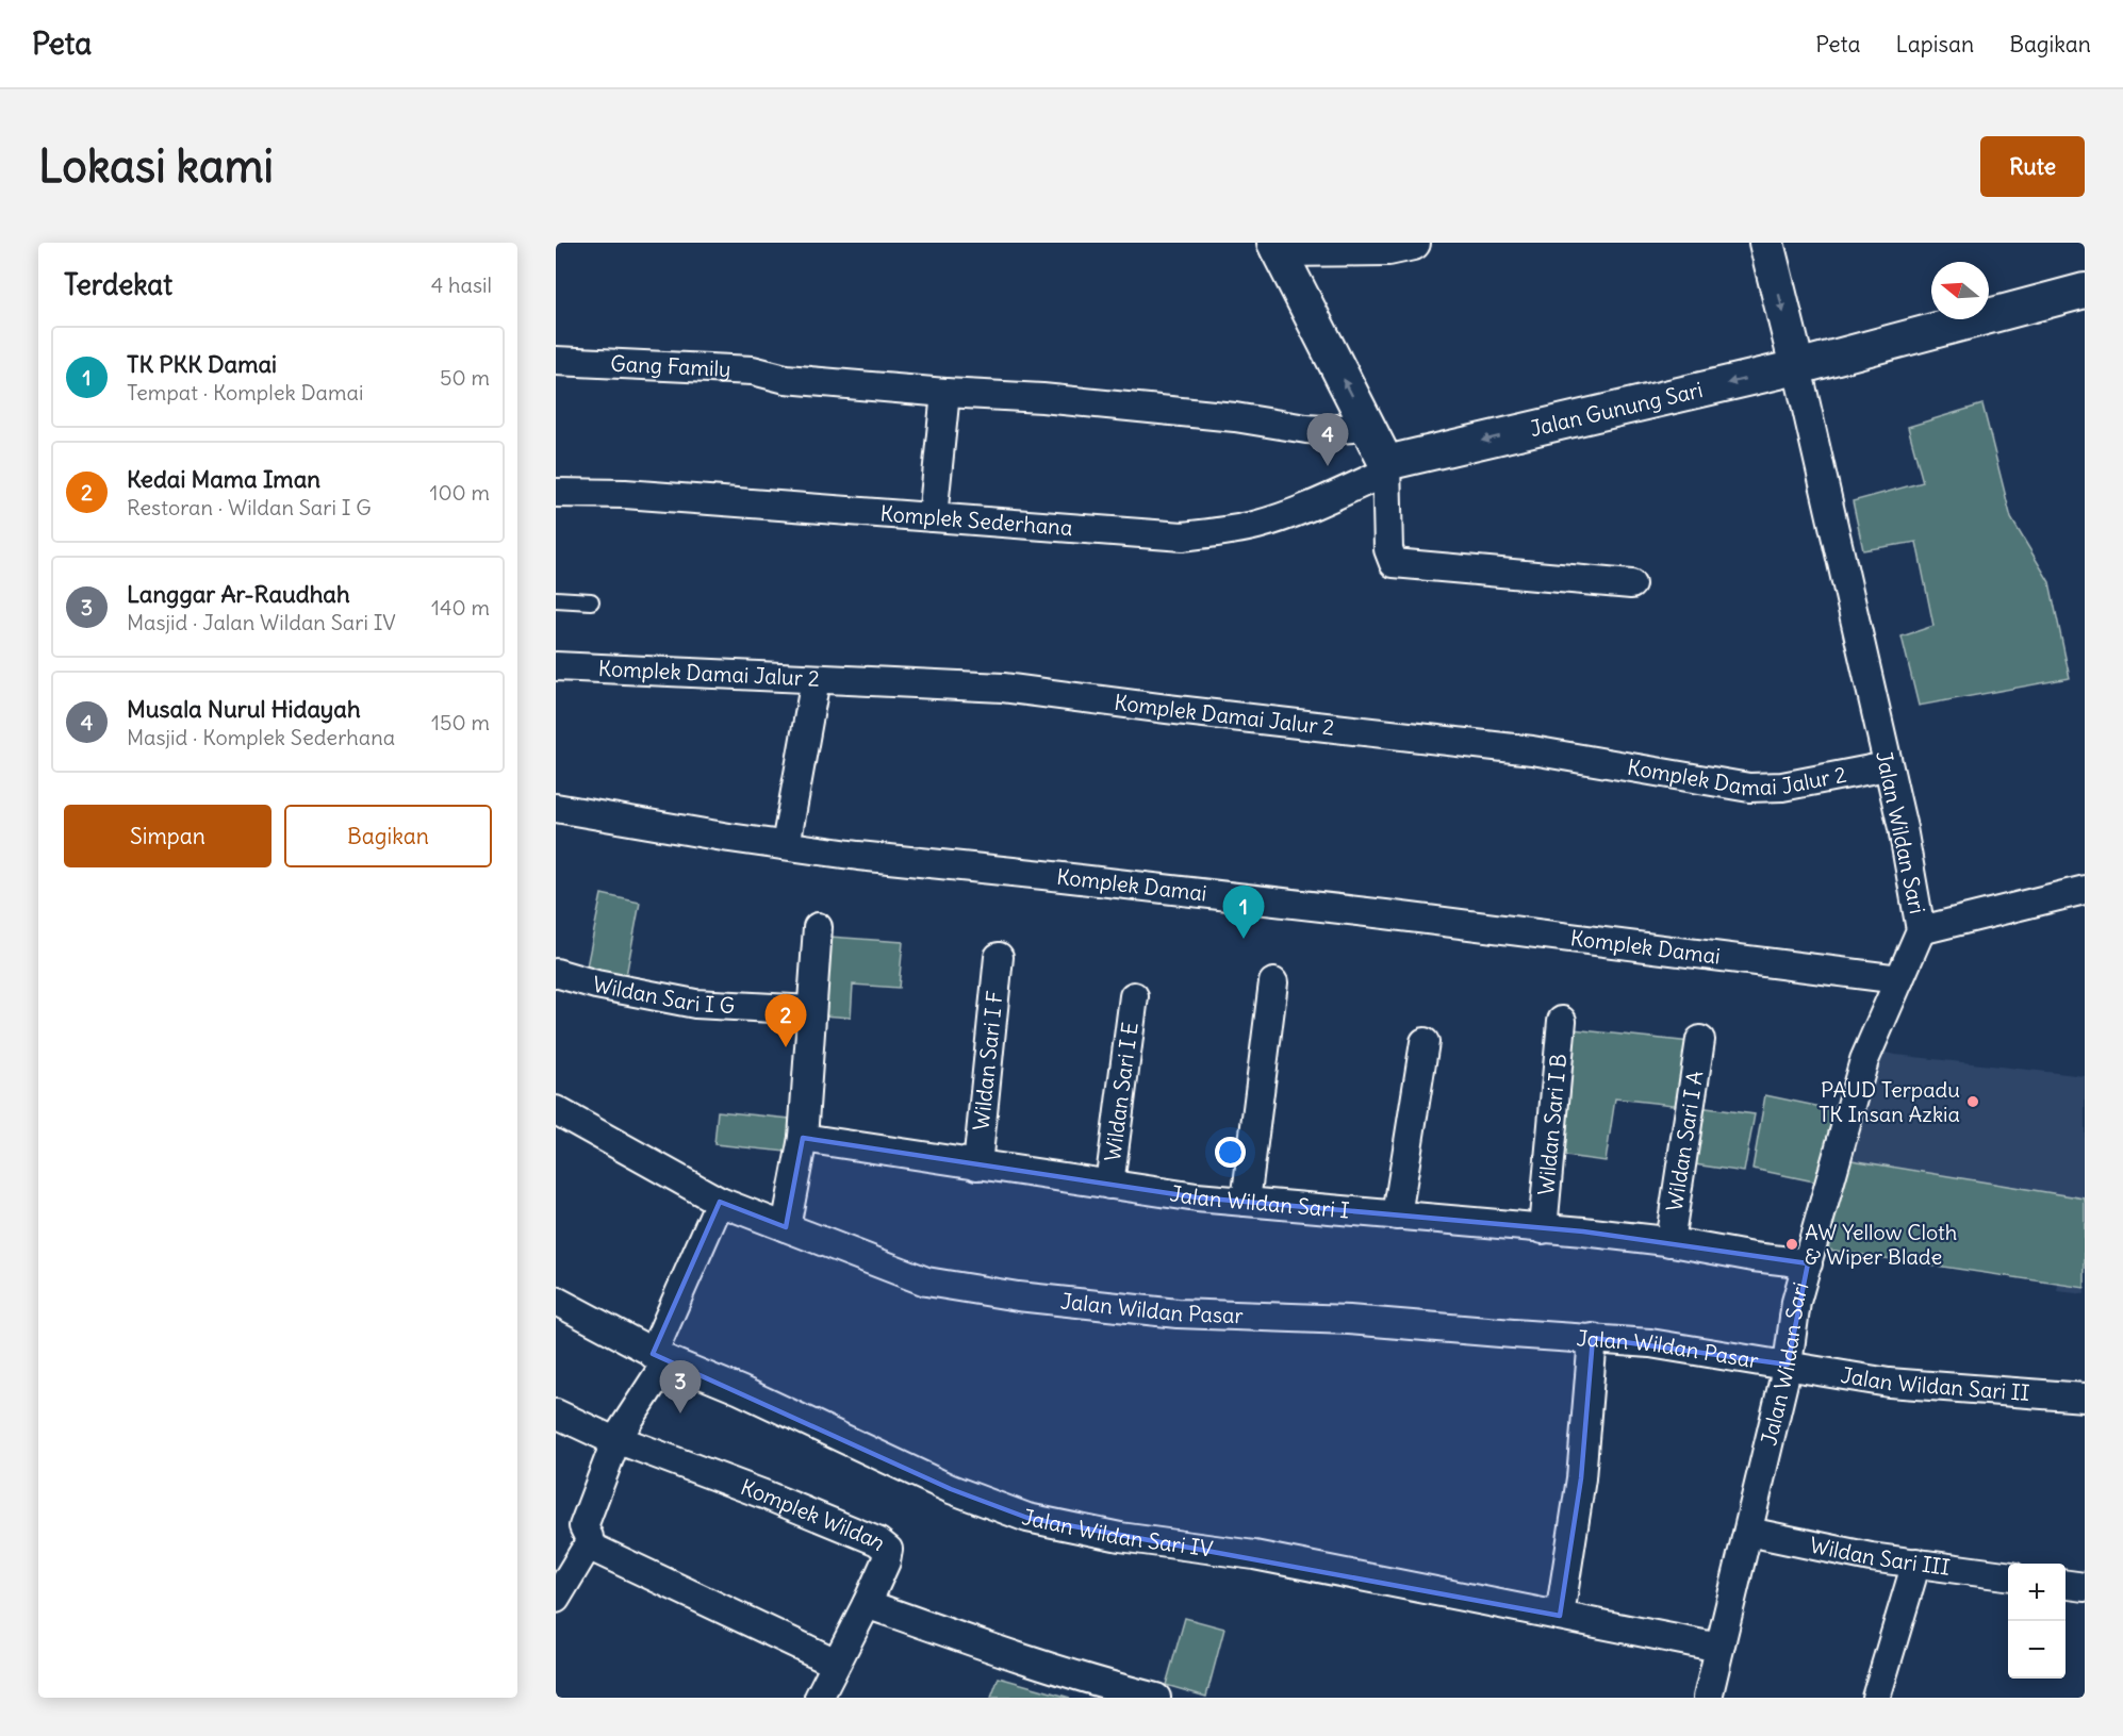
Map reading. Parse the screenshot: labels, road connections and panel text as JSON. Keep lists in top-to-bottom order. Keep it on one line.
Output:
{"streets":{"street":["Gang Family","Jalan Gunung Sari","Komplek Sederhana","Komplek Damai Jalur 2","Jalan Wildan Sari","Komplek Damai","Wildan Sari I G","Wildan Sari I F","Wildan Sari I E","Wildan Sari I B","Wildan Sari I A","Jalan Wildan Sari I","Jalan Wildan Pasar","Jalan Wildan Sari II","Komplek Wildan","Jalan Wildan Sari IV","Wildan Sari III"]},"crossings":[["Jalan Gunung Sari","Komplek Sederhana"],["Jalan Gunung Sari","Jalan Wildan Sari"],["Komplek Damai Jalur 2","Jalan Wildan Sari"],["Jalan Wildan Sari","Komplek Damai"],["Jalan Wildan Sari","Jalan Wildan Sari I"],["Jalan Wildan Sari","Jalan Wildan Pasar"],["Jalan Wildan Sari","Jalan Wildan Sari II"],["Jalan Wildan Sari","Jalan Wildan Sari IV"],["Jalan Wildan Sari","Wildan Sari III"],["Wildan Sari I F","Jalan Wildan Sari I"],["Wildan Sari I E","Jalan Wildan Sari I"],["Wildan Sari I B","Jalan Wildan Sari I"],["Wildan Sari I A","Jalan Wildan Sari I"],["Jalan Wildan Pasar","Jalan Wildan Sari II"]],"one_way":["Jalan Gunung Sari"],"places":["PAUD Terpadu TK Insan Azkia","AW Yellow Cloth & Wiper Blade"],"north":"left","page":{"header":"Peta","nav":["Peta","Lapisan","Bagikan"],"buttons":["Rute",["Simpan","Bagikan"]],"title":"Lokasi kami","heading":["Terdekat","4 hasil"],"list":[{"mark":"1","name":"TK PKK Damai","note":"Tempat · Komplek Damai","value":"50 m"},{"mark":"2","name":"Kedai Mama Iman","note":"Restoran · Wildan Sari I G","value":"100 m"},{"mark":"3","name":"Langgar Ar-Raudhah","note":"Masjid · Jalan Wildan Sari IV","value":"140 m"},{"mark":"4","name":"Musala Nurul Hidayah","note":"Masjid · Komplek Sederhana","value":"150 m"}],"pins":["4","1","2","3"],"map_buttons":["+","−"]}}
